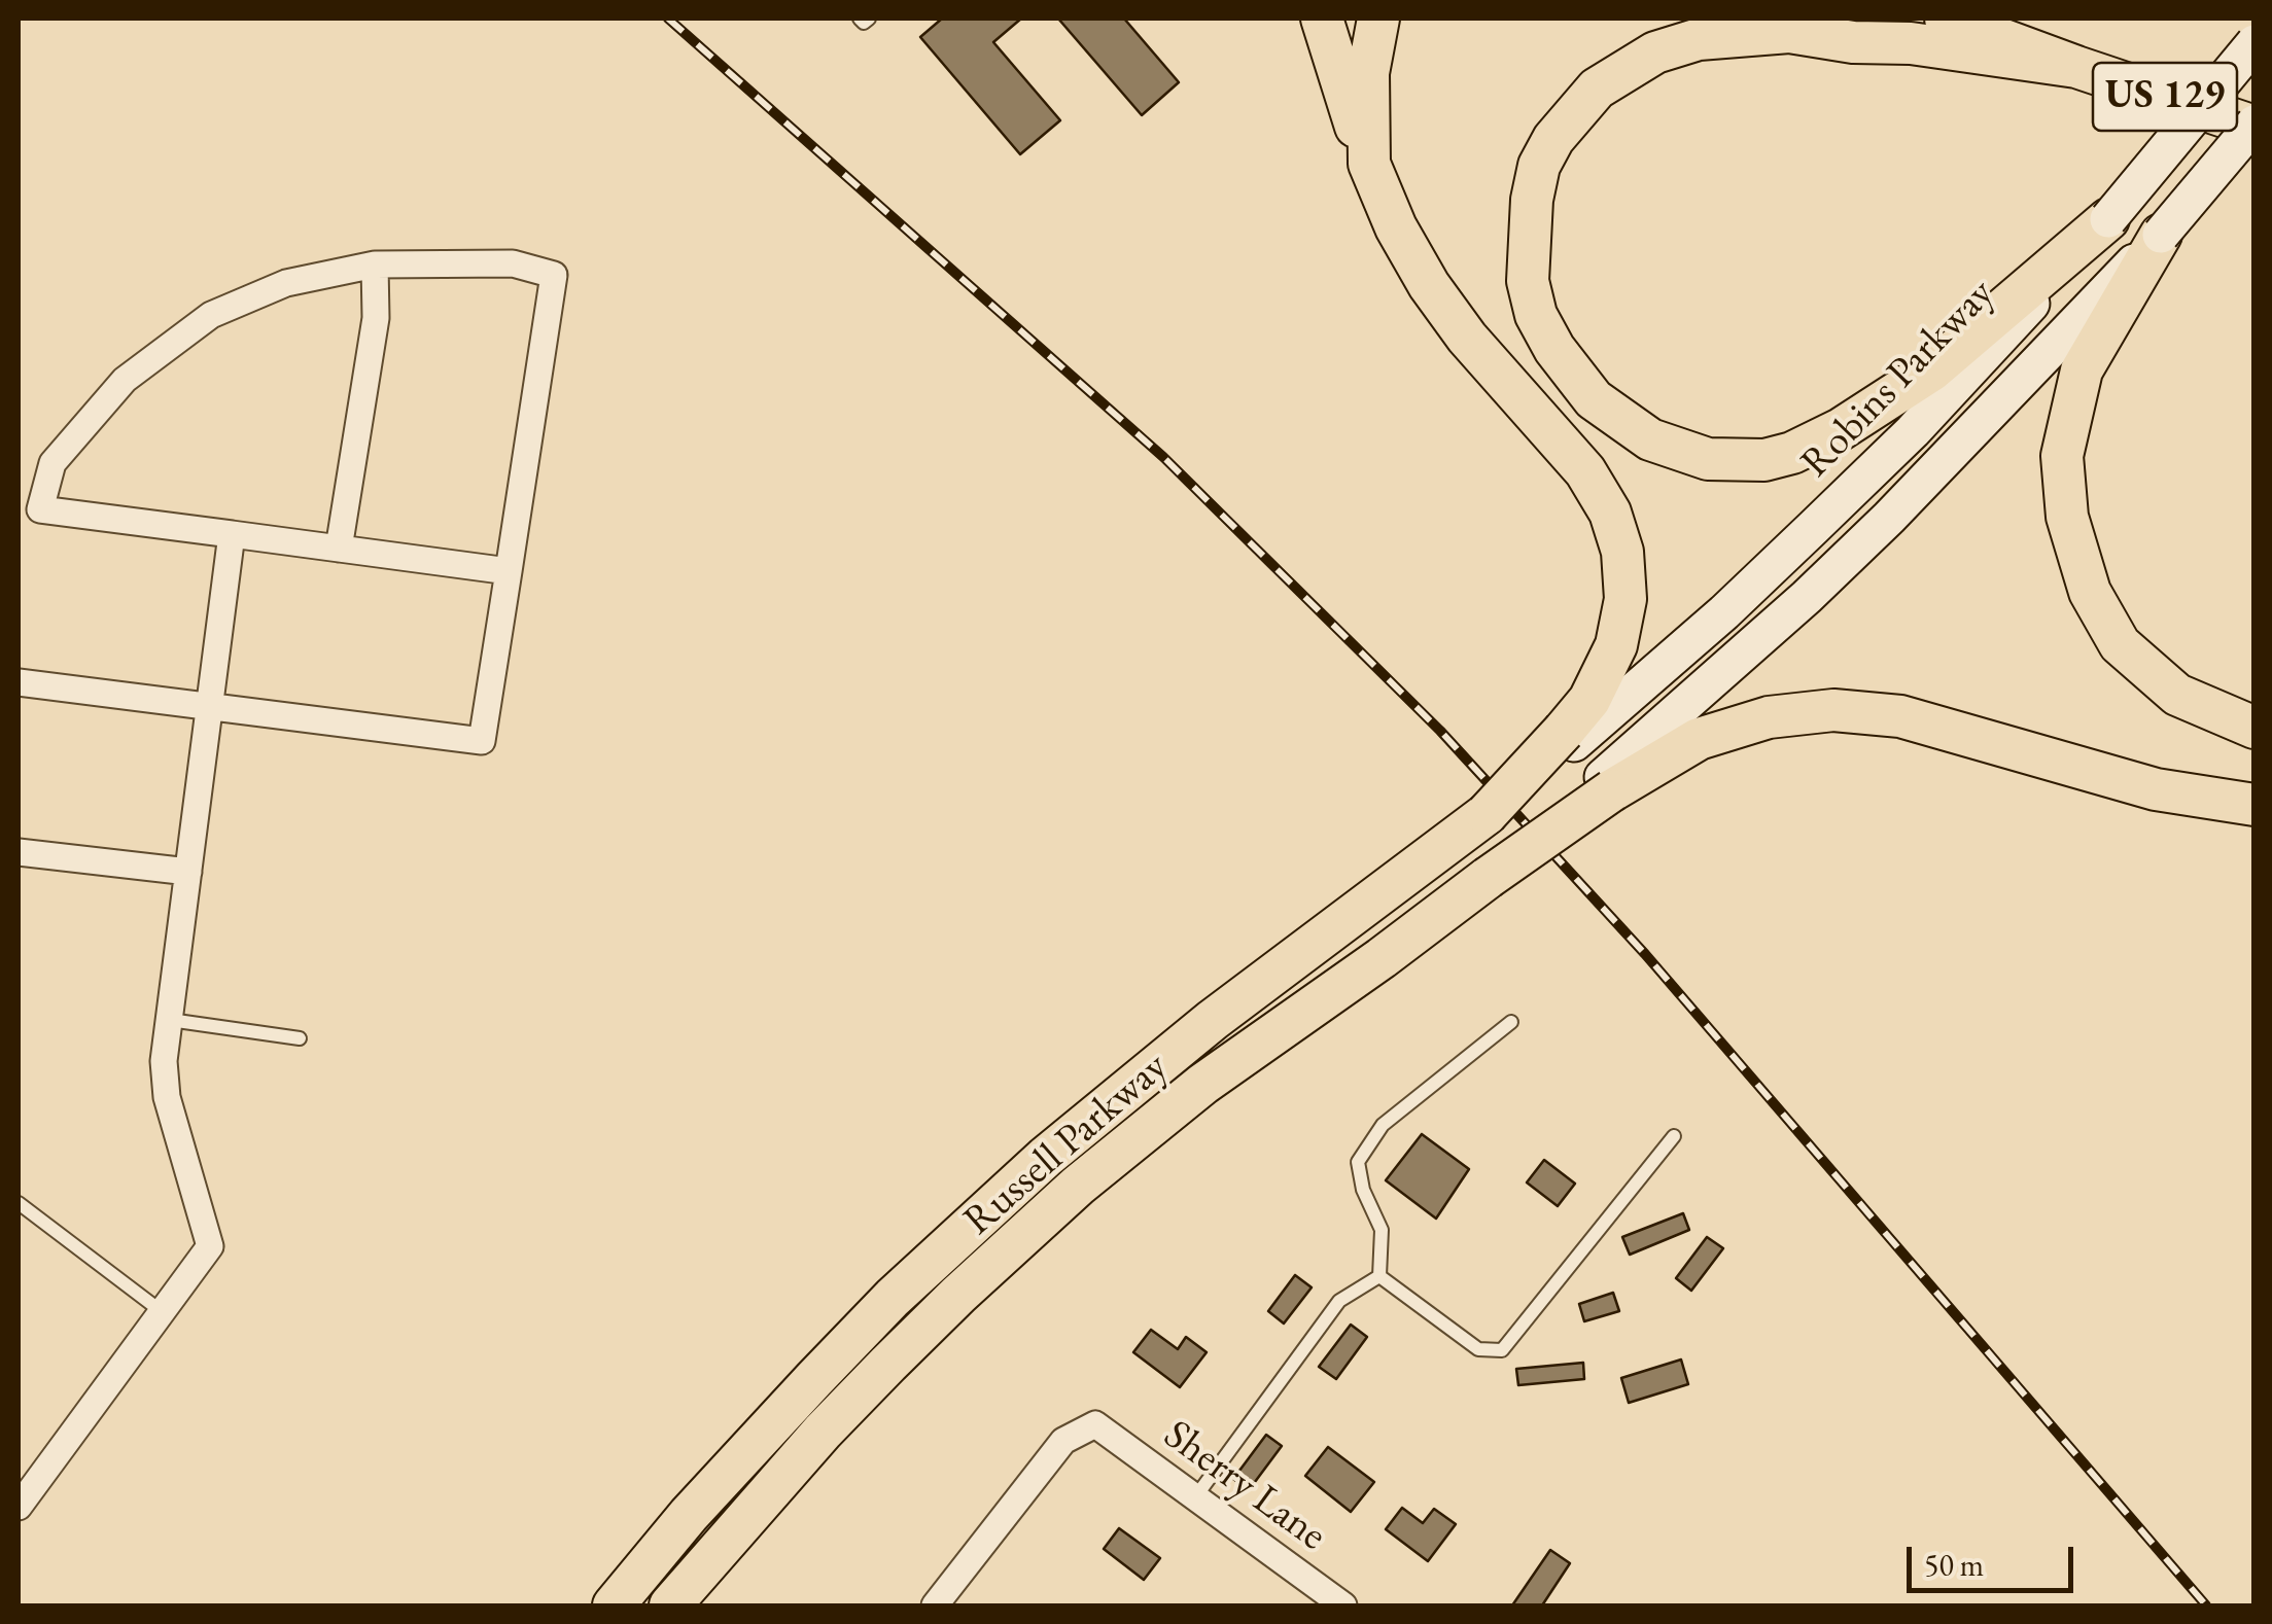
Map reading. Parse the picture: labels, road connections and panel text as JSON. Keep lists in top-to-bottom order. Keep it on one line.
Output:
{"streets":{"main road":["US 129","Russell Parkway"],"street":["Robins Parkway","Sherry Lane"]},"crossings":[["Robins Parkway","Russell Parkway"]],"scale_bar":"50 m"}
